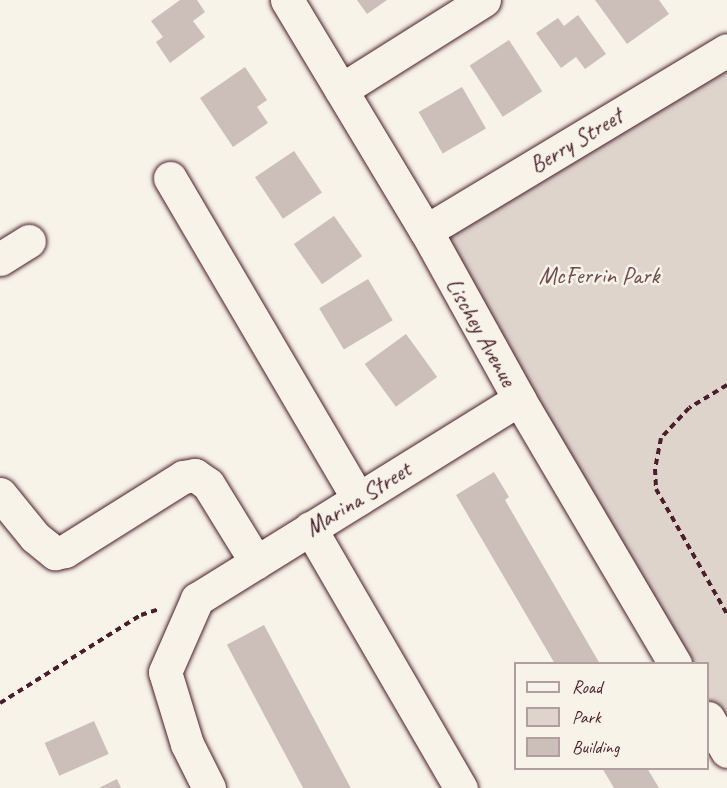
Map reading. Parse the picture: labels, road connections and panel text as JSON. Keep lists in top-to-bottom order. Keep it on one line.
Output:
{"streets":{"street":["Berry Street","Lischey Avenue","Marina Street"]},"crossings":[["Berry Street","Lischey Avenue"],["Lischey Avenue","Marina Street"]],"parks":["McFerrin Park"],"legend":["Road","Park","Building"]}
